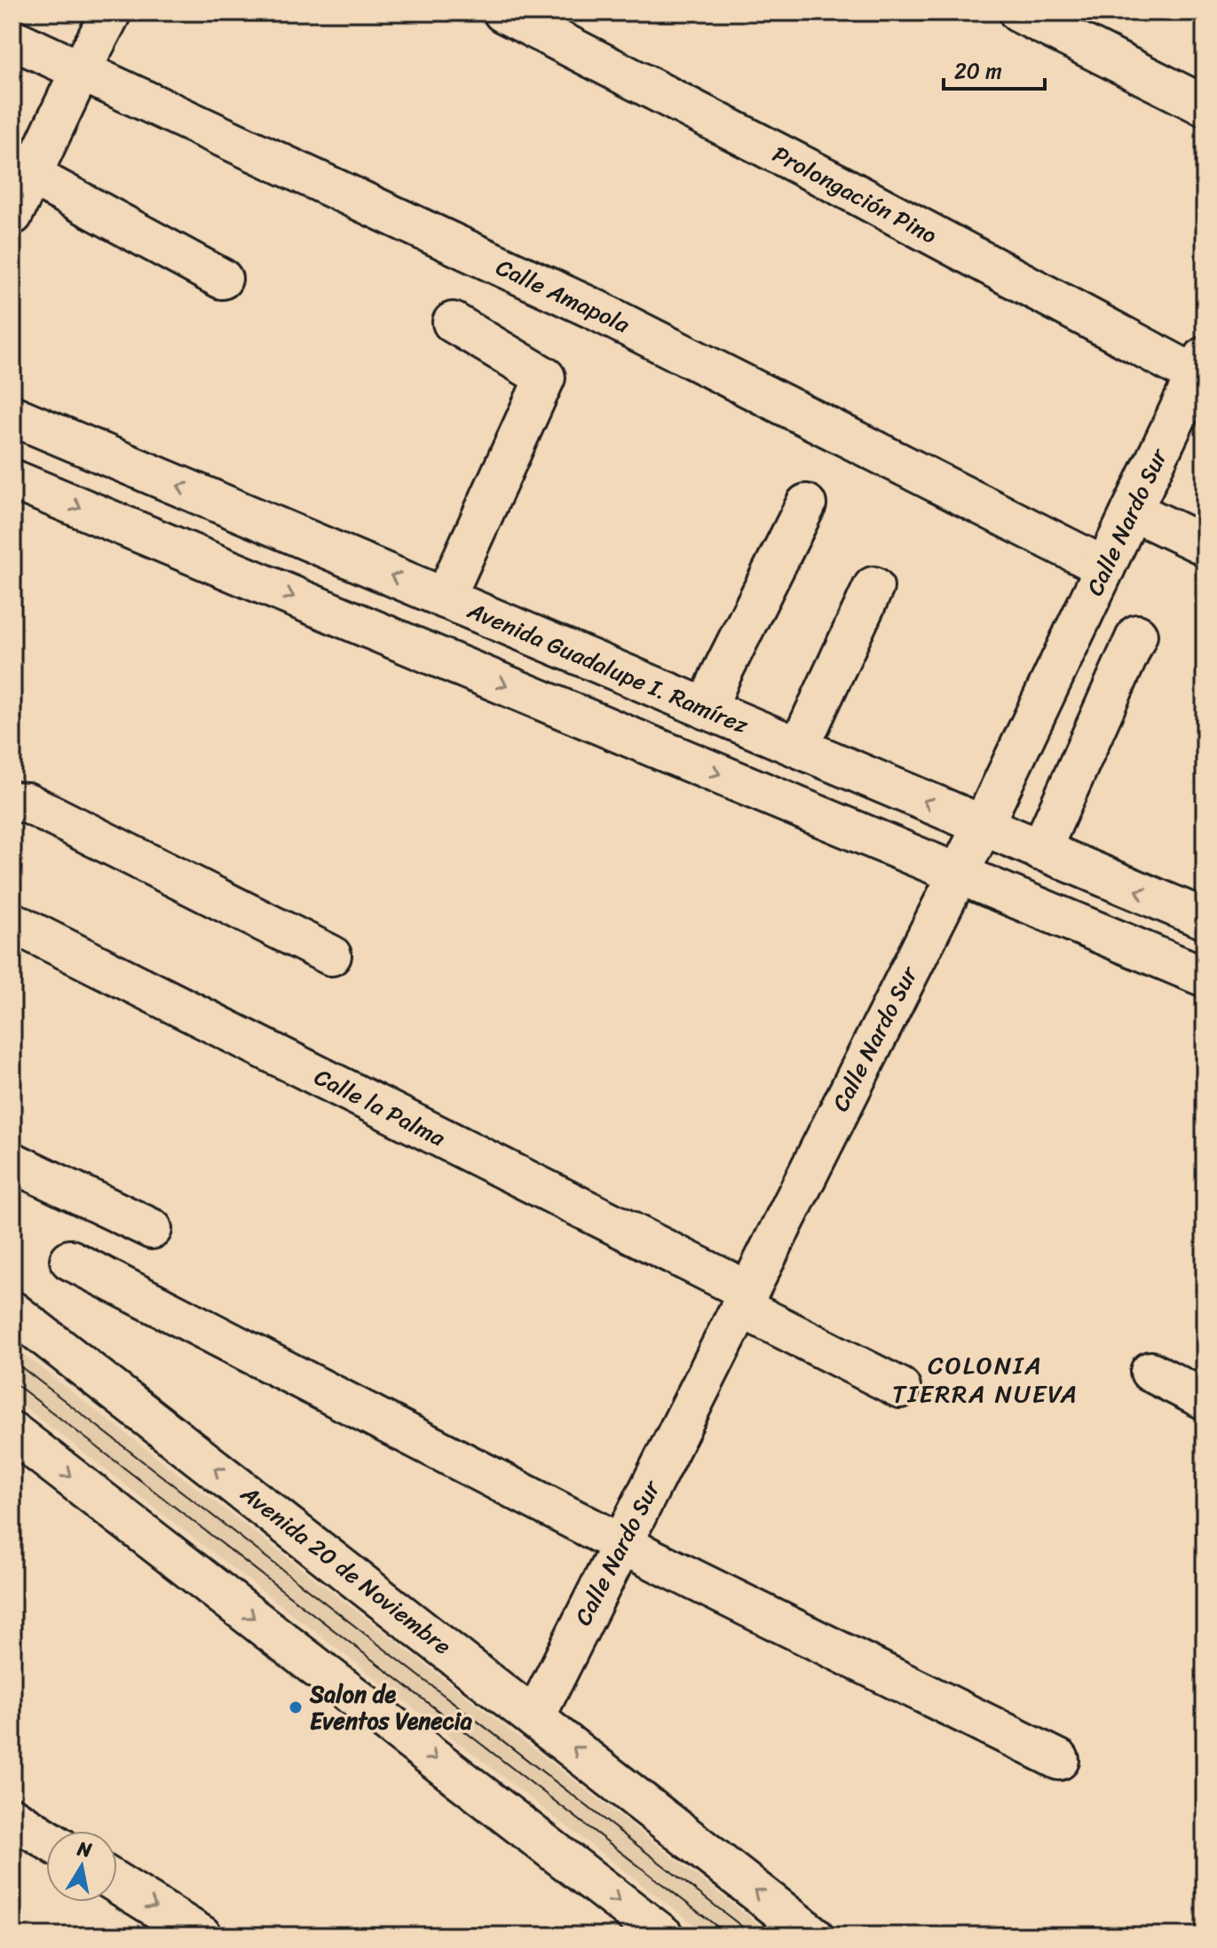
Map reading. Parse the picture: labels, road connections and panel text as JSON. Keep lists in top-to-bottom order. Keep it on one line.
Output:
{"streets":{"street":["Prolongación Pino","Calle Amapola","Calle Nardo Sur","Avenida Guadalupe I. Ramírez","Calle la Palma","Avenida 20 de Noviembre"]},"crossings":[["Prolongación Pino","Calle Nardo Sur"],["Calle Amapola","Calle Nardo Sur"],["Calle Nardo Sur","Avenida Guadalupe I. Ramírez"],["Calle Nardo Sur","Calle la Palma"],["Calle Nardo Sur","Avenida 20 de Noviembre"]],"districts":["COLONIA TIERRA NUEVA"],"places":["Salon de Eventos Venecia"],"scale_bar":"20 m","north":"top"}
